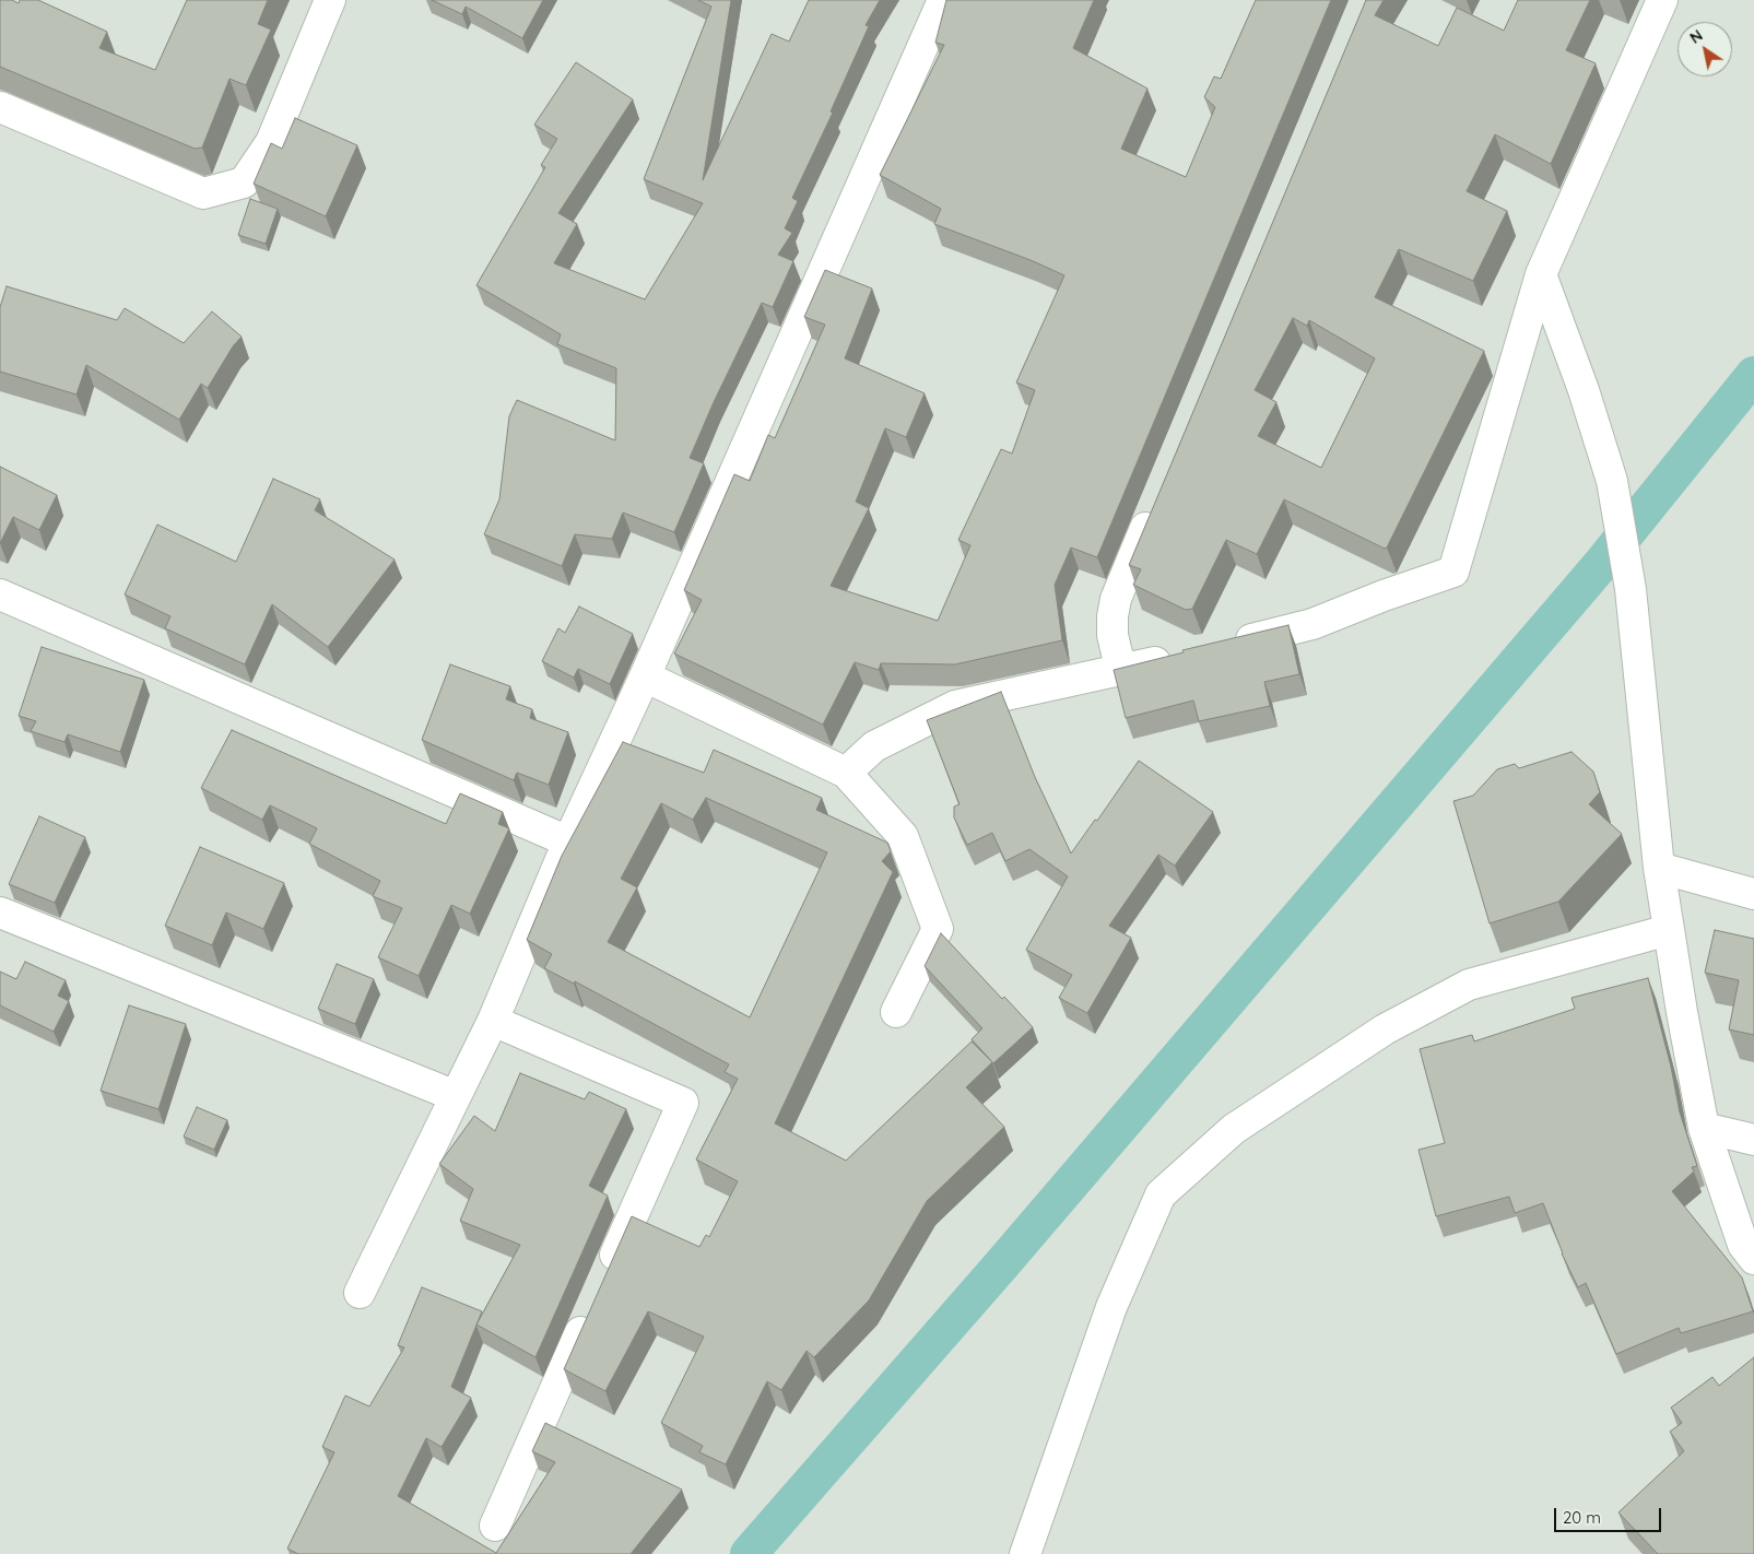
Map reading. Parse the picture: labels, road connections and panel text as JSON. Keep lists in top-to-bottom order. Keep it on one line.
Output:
{"scale_bar":"20 m","north":"top left"}
